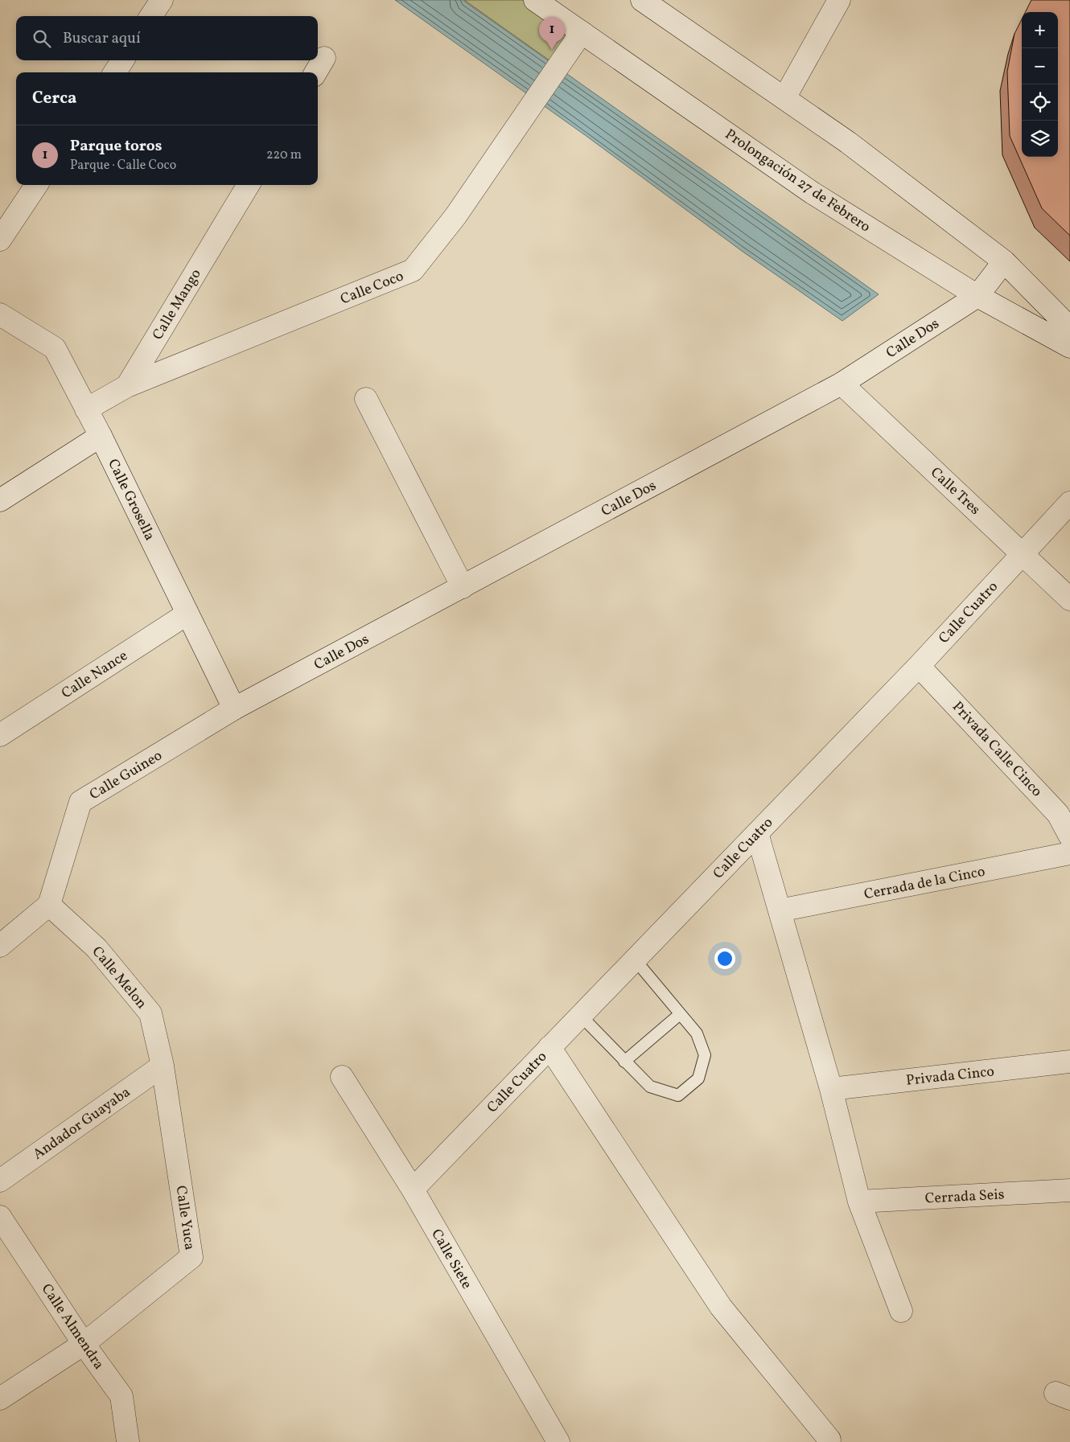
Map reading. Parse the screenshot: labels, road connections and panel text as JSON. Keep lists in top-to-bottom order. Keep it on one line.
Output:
{"streets":{"street":["Prolongación 27 de Febrero","Calle Coco","Calle Mango","Calle Dos","Calle Tres","Calle Grosella","Calle Cuatro","Calle Nance","Privada Calle Cinco","Calle Guineo","Cerrada de la Cinco","Calle Melon","Privada Cinco","Andador Guayaba","Cerrada Seis","Calle Yuca","Calle Siete","Calle Almendra"]},"crossings":[["Prolongación 27 de Febrero","Calle Coco"],["Prolongación 27 de Febrero","Calle Dos"],["Calle Coco","Calle Mango"],["Calle Mango","Calle Grosella"],["Calle Dos","Calle Tres"],["Calle Dos","Calle Grosella"],["Calle Dos","Calle Guineo"],["Calle Tres","Calle Cuatro"],["Calle Grosella","Calle Nance"],["Calle Grosella","Calle Guineo"],["Calle Cuatro","Privada Calle Cinco"],["Calle Cuatro","Calle Siete"],["Calle Guineo","Calle Melon"],["Calle Melon","Andador Guayaba"],["Calle Melon","Calle Yuca"],["Andador Guayaba","Calle Yuca"],["Calle Yuca","Calle Almendra"]],"page":{"map_buttons":["+","−"],"search":"Buscar aquí","pins":"1","heading":"Cerca","list":[{"mark":"1","name":"Parque toros","note":"Parque · Calle Coco","value":"220 m"}]}}
